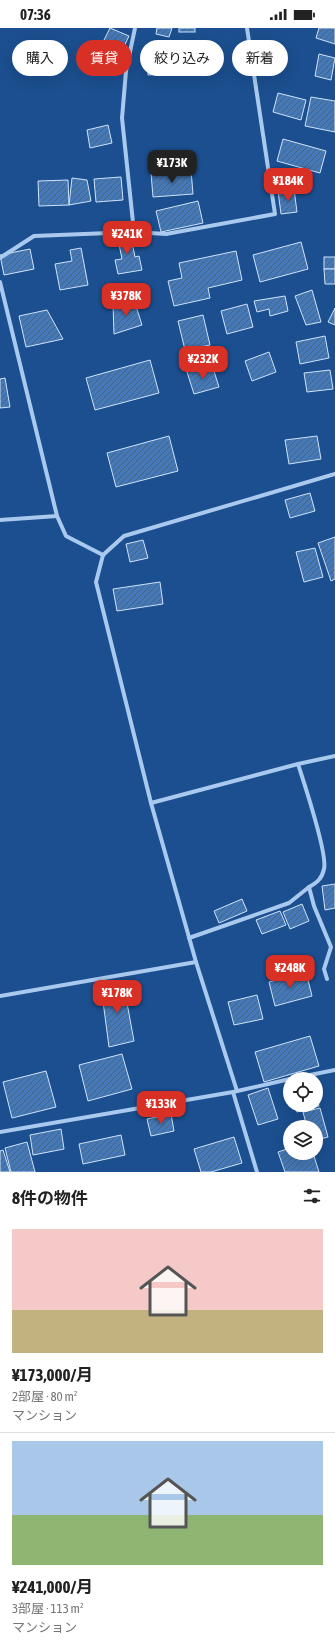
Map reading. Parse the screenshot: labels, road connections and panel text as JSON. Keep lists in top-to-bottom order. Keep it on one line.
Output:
{"page":{"status":"07:36","chip":["購入","賃貸","絞り込み","新着"],"price":["¥173K","¥184K","¥241K","¥378K","¥232K","¥248K","¥178K","¥133K"],"heading":"8件の物件","list":[{"name":"¥173,000/月","note":"2部屋 · 80 m² · マンション"},{"name":"¥241,000/月","note":"3部屋 · 113 m² · マンション"}]}}
